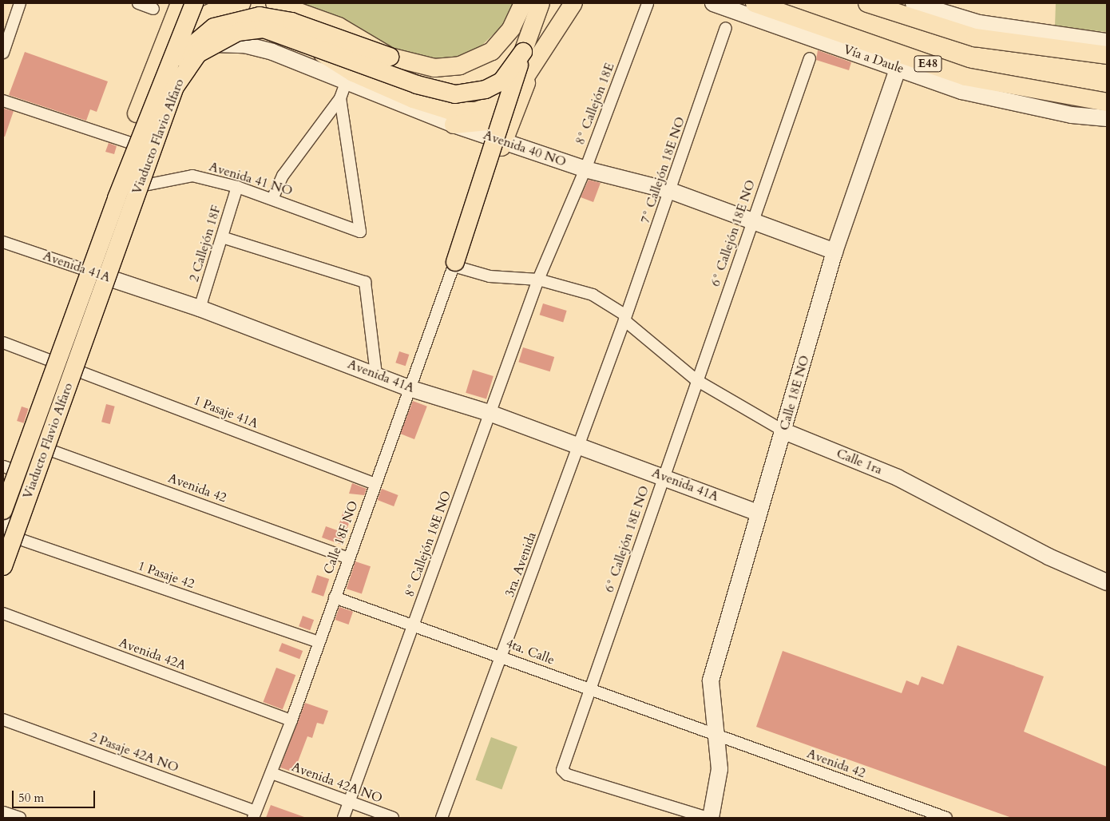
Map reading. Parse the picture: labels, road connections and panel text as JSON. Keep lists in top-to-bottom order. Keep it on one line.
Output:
{"streets":{"main road":["Vía a Daule","E48","Viaducto Flavio Alfaro"],"street":["8° Callejón 18E","Avenida 40 NO","7° Callejón 18E NO","Avenida 41 NO","6° Callejón 18E NO","2 Callejón 18F","Avenida 41A","Calle 18E NO","1 Pasaje 41A","Calle 1ra","Avenida 42","Calle 18F NO","8° Callejón 18E NO","3ra. Avenida","1 Pasaje 42","4ta. Calle","Avenida 42A","2 Pasaje 42A NO","Avenida 42A NO"]},"crossings":[["Vía a Daule","Calle 18E NO"],["8° Callejón 18E","Avenida 40 NO"],["8° Callejón 18E","8° Callejón 18E NO"],["Viaducto Flavio Alfaro","Avenida 40 NO"],["Viaducto Flavio Alfaro","Avenida 41 NO"],["Avenida 40 NO","7° Callejón 18E NO"],["Avenida 40 NO","6° Callejón 18E NO"],["Avenida 40 NO","Calle 18E NO"],["7° Callejón 18E NO","Calle 1ra"],["7° Callejón 18E NO","3ra. Avenida"],["Avenida 41 NO","2 Callejón 18F"],["6° Callejón 18E NO","Avenida 41A"],["6° Callejón 18E NO","Calle 18E NO"],["6° Callejón 18E NO","Calle 1ra"],["6° Callejón 18E NO","4ta. Calle"],["2 Callejón 18F","Avenida 41A"],["Avenida 41A","Calle 18E NO"],["Avenida 41A","Calle 18F NO"],["Avenida 41A","8° Callejón 18E NO"],["Avenida 41A","3ra. Avenida"],["Calle 18E NO","Calle 1ra"],["Calle 18E NO","Avenida 42"],["Calle 18E NO","4ta. Calle"],["1 Pasaje 41A","Calle 18F NO"],["Calle 1ra","3ra. Avenida"],["Avenida 42","Calle 18F NO"],["Avenida 42","4ta. Calle"],["Calle 18F NO","1 Pasaje 42"],["Calle 18F NO","4ta. Calle"],["Calle 18F NO","Avenida 42A"],["Calle 18F NO","2 Pasaje 42A NO"],["Calle 18F NO","Avenida 42A NO"],["8° Callejón 18E NO","4ta. Calle"],["8° Callejón 18E NO","Avenida 42A NO"],["3ra. Avenida","4ta. Calle"]],"scale_bar":"50 m"}
